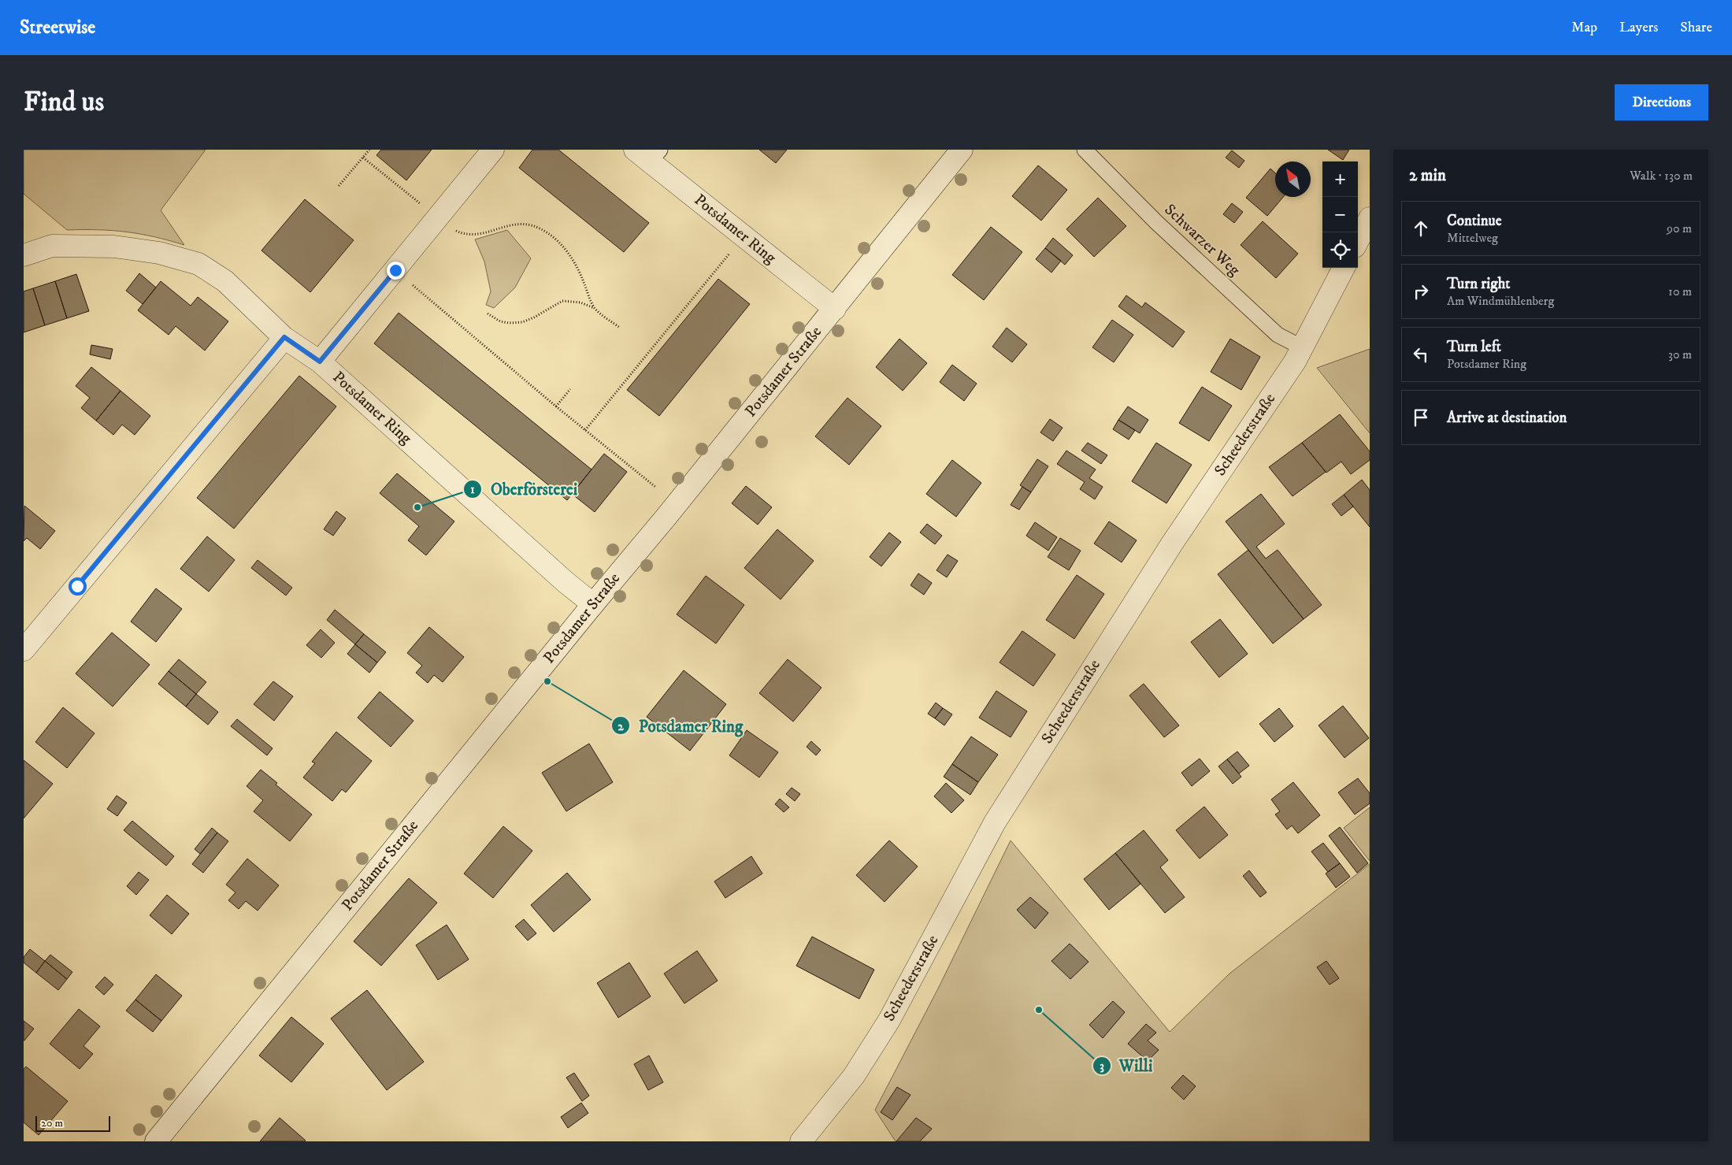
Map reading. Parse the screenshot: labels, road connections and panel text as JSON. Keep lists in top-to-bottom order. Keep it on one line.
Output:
{"streets":{"street":["Potsdamer Ring","Potsdamer Straße","Scheederstraße"],"lane":["Schwarzer Weg"]},"crossings":[["Potsdamer Ring","Potsdamer Straße"],["Schwarzer Weg","Scheederstraße"]],"places":["Oberförsterei","Potsdamer Ring","Willi"],"scale_bar":"20 m","north":"top left","page":{"header":"Streetwise","nav":["Map","Layers","Share"],"buttons":"Directions","title":"Find us","heading":["2 min","Walk · 130 m"],"map_buttons":["+","−"],"list":[["Continue","Mittelweg","90 m"],["Turn right","Am Windmühlenberg","10 m"],["Turn left","Potsdamer Ring","30 m"],"Arrive at destination"],"scale":"20 m"}}
